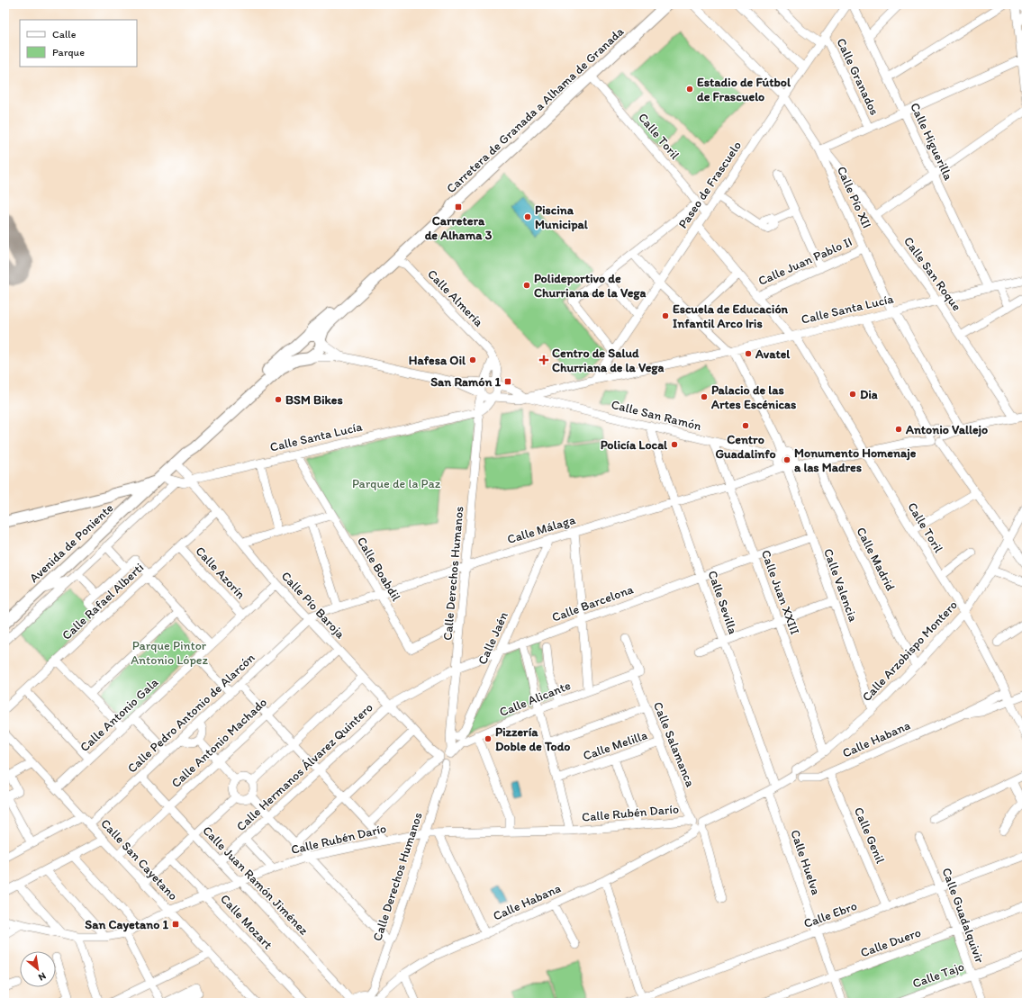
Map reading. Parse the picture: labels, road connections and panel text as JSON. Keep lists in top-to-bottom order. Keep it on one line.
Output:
{"streets":{"main road":["Carretera de Granada a Alhama de Granada","Avenida de Poniente"],"street":["Calle Granados","Calle Toril","Calle Higuerilla","Paseo de Frascuelo","Calle Pío XII","Calle Juan Pablo II","Calle San Roque","Calle Almería","Calle Santa Lucía","Calle San Ramón","Calle Málaga","Calle Madrid","Calle Boabdil","Calle Azorín","Calle Derechos Humanos","Calle Valencia","Calle Juan XXIII","Calle Rafael Alberti","Calle Sevilla","Calle Barcelona","Calle Pío Baroja","Calle Jaén","Calle Arzobispo Montero","Calle Alicante","Calle Pedro Antonio de Alarcón","Calle Antonio Gala","Calle Habana","Calle Antonio Machado","Calle Salamanca","Calle Melilla","Calle Hermanos Álvarez Quintero","Calle Rubén Darío","Calle Genil","Calle San Cayetano","Calle Huelva","Calle Juan Ramón Jiménez","Calle Ebro","Calle Guadalquivir","Calle Mozart","Calle Duero","Calle Tajo"]},"crossings":[["Calle Granados","Paseo de Frascuelo"],["Carretera de Granada a Alhama de Granada","Calle Toril"],["Carretera de Granada a Alhama de Granada","Calle Almería"],["Calle Toril","Paseo de Frascuelo"],["Calle Toril","Calle Juan Pablo II"],["Calle Toril","Calle Santa Lucía"],["Calle Toril","Calle Arzobispo Montero"],["Calle Toril","Calle Habana"],["Calle Higuerilla","Calle Santa Lucía"],["Paseo de Frascuelo","Calle Pío XII"],["Paseo de Frascuelo","Calle Santa Lucía"],["Calle Pío XII","Calle Juan Pablo II"],["Calle Pío XII","Calle San Roque"],["Calle Pío XII","Calle Santa Lucía"],["Calle San Roque","Calle Santa Lucía"],["Calle Almería","Calle San Ramón"],["Calle Almería","Calle Derechos Humanos"],["Calle Santa Lucía","Calle San Ramón"],["Calle Santa Lucía","Avenida de Poniente"],["Calle Santa Lucía","Calle Boabdil"],["Calle Santa Lucía","Calle Derechos Humanos"],["Calle Santa Lucía","Calle Pío Baroja"],["Calle San Ramón","Calle Málaga"],["Calle San Ramón","Calle Derechos Humanos"],["Calle San Ramón","Calle Valencia"],["Calle San Ramón","Calle Juan XXIII"],["Calle San Ramón","Calle Sevilla"],["Calle Málaga","Calle Boabdil"],["Calle Málaga","Calle Derechos Humanos"],["Calle Málaga","Calle Valencia"],["Calle Málaga","Calle Juan XXIII"],["Calle Málaga","Calle Sevilla"],["Calle Málaga","Calle Pío Baroja"],["Calle Málaga","Calle Jaén"],["Calle Málaga","Calle Pedro Antonio de Alarcón"],["Calle Madrid","Calle Arzobispo Montero"],["Calle Boabdil","Calle Derechos Humanos"],["Calle Azorín","Calle Rafael Alberti"],["Calle Azorín","Calle Antonio Gala"],["Calle Derechos Humanos","Calle Barcelona"],["Calle Derechos Humanos","Calle Pío Baroja"],["Calle Derechos Humanos","Calle Jaén"],["Calle Derechos Humanos","Calle Alicante"],["Calle Derechos Humanos","Calle Habana"],["Calle Derechos Humanos","Calle Rubén Darío"],["Calle Valencia","Calle Barcelona"],["Calle Valencia","Calle Arzobispo Montero"],["Calle Juan XXIII","Calle Barcelona"],["Calle Juan XXIII","Calle Arzobispo Montero"],["Calle Rafael Alberti","Calle Pío Baroja"],["Calle Sevilla","Calle Barcelona"],["Calle Sevilla","Calle Habana"],["Calle Sevilla","Calle Huelva"],["Calle Barcelona","Calle Pío Baroja"],["Calle Barcelona","Calle Jaén"],["Calle Barcelona","Calle Hermanos Álvarez Quintero"],["Calle Pío Baroja","Calle Alicante"],["Calle Pío Baroja","Calle Pedro Antonio de Alarcón"],["Calle Pío Baroja","Calle Antonio Gala"],["Calle Pío Baroja","Calle Antonio Machado"],["Calle Pío Baroja","Calle Hermanos Álvarez Quintero"],["Calle Arzobispo Montero","Calle Habana"],["Calle Alicante","Calle Salamanca"],["Calle Pedro Antonio de Alarcón","Calle San Cayetano"],["Calle Pedro Antonio de Alarcón","Calle Juan Ramón Jiménez"],["Calle Antonio Gala","Calle San Cayetano"],["Calle Habana","Calle Salamanca"],["Calle Habana","Calle Rubén Darío"],["Calle Habana","Calle Genil"],["Calle Habana","Calle Huelva"],["Calle Antonio Machado","Calle San Cayetano"],["Calle Antonio Machado","Calle Juan Ramón Jiménez"],["Calle Salamanca","Calle Melilla"],["Calle Salamanca","Calle Rubén Darío"],["Calle Hermanos Álvarez Quintero","Calle Juan Ramón Jiménez"],["Calle Rubén Darío","Calle San Cayetano"],["Calle Rubén Darío","Calle Juan Ramón Jiménez"],["Calle Rubén Darío","Calle Mozart"],["Calle Genil","Calle Ebro"],["Calle Huelva","Calle Ebro"],["Calle Huelva","Calle Duero"],["Calle Ebro","Calle Guadalquivir"],["Calle Guadalquivir","Calle Duero"],["Calle Guadalquivir","Calle Tajo"]],"parks":["Parque de la Paz","Parque Pintor Antonio López"],"places":{"other":["Estadio de Fútbol de Frascuelo","Piscina Municipal","Polideportivo de Churriana de la Vega","Escuela de Educación Infantil Arco Iris","Avatel","Hafesa Oil","Dia","Palacio de las Artes Escénicas","BSM Bikes","Centro Guadalinfo","Antonio Vallejo","Policía Local","Monumento Homenaje a las Madres","Pizzería Doble de Todo"],"transit":["Carretera de Alhama 3","San Ramón 1","San Cayetano 1"],"health":["Centro de Salud Churriana de la Vega"]},"legend":["Calle","Parque"],"north":"bottom right"}
